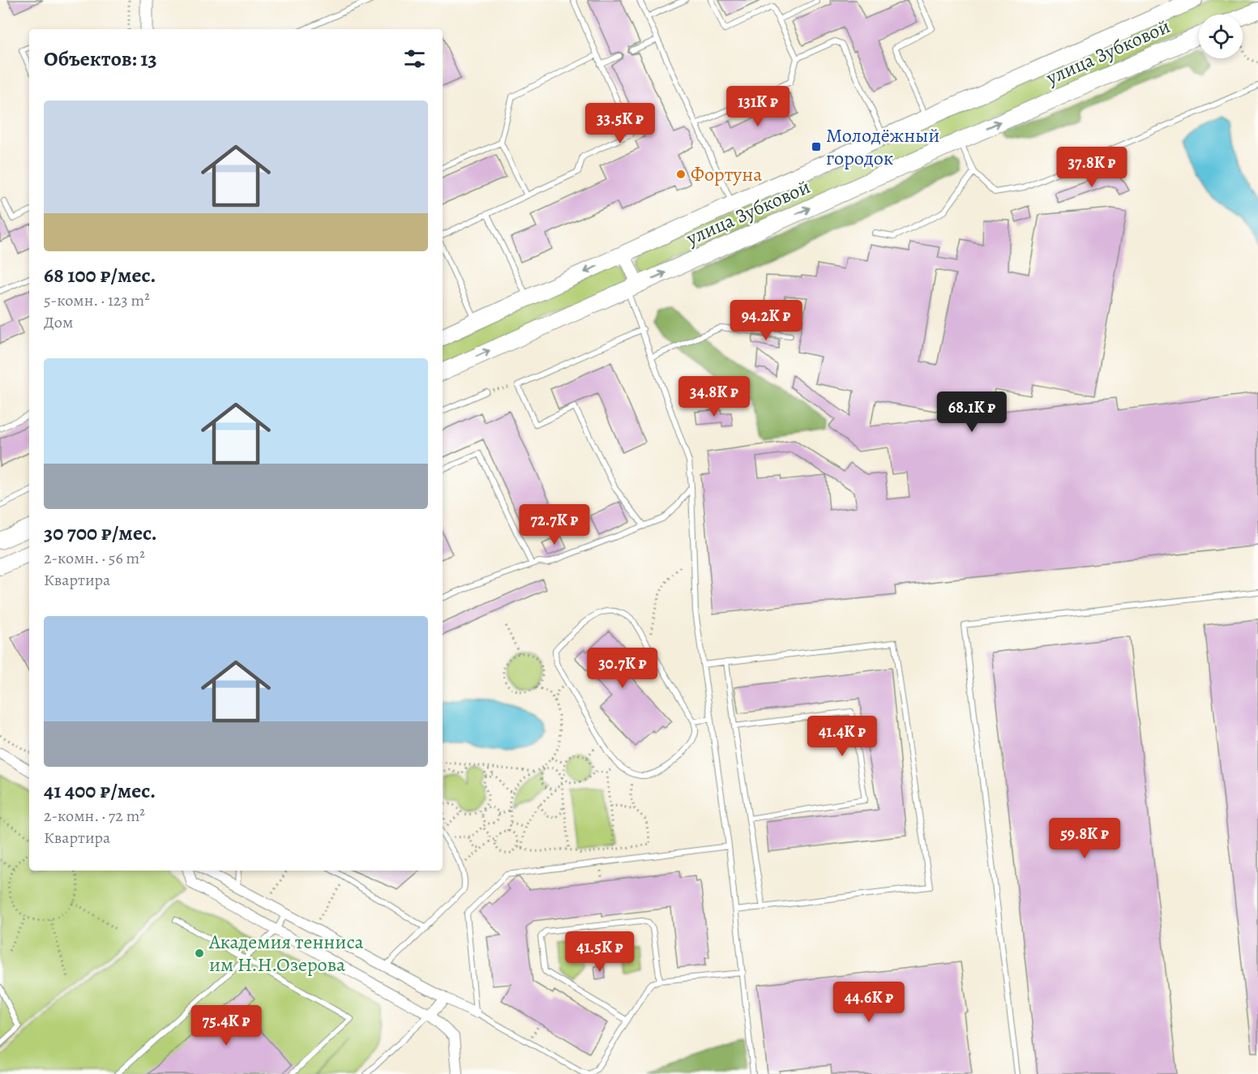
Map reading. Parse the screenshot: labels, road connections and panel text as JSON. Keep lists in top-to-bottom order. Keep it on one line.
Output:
{"streets":{"main road":["улица Зубковой"]},"places":{"transit":["Молодёжный городок"],"other":["Фортуна","Академия тенниса им Н.Н.Озерова"]},"page":{"heading":"Объектов: 13","price":["131K ₽","33.5K ₽","37.8K ₽","94.2K ₽","34.8K ₽","68.1K ₽","72.7K ₽","30.7K ₽","41.4K ₽","59.8K ₽","41.5K ₽","44.6K ₽","75.4K ₽"],"list":[{"name":"68 100 ₽/мес.","note":"5-комн. · 123 m² · Дом"},{"name":"30 700 ₽/мес.","note":"2-комн. · 56 m² · Квартира"},{"name":"41 400 ₽/мес.","note":"2-комн. · 72 m² · Квартира"}]}}
